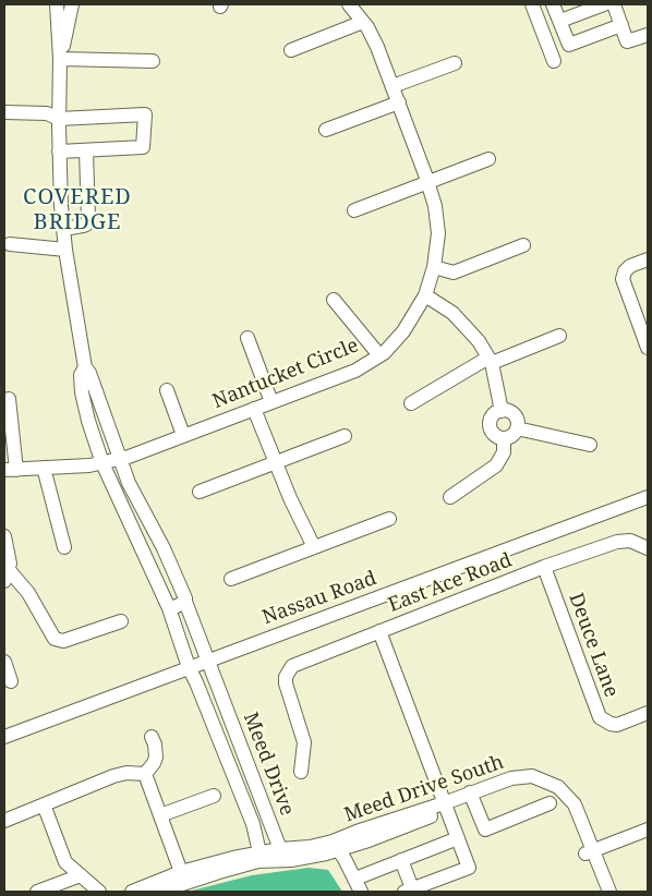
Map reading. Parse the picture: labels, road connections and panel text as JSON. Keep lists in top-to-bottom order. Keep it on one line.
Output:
{"streets":{"street":["Nantucket Circle","East Ace Road","Nassau Road","Deuce Lane","Meed Drive","Meed Drive South"]},"crossings":[["Nantucket Circle","Meed Drive"],["East Ace Road","Deuce Lane"],["Nassau Road","Meed Drive"],["Meed Drive","Meed Drive South"]],"districts":["COVERED BRIDGE"]}
